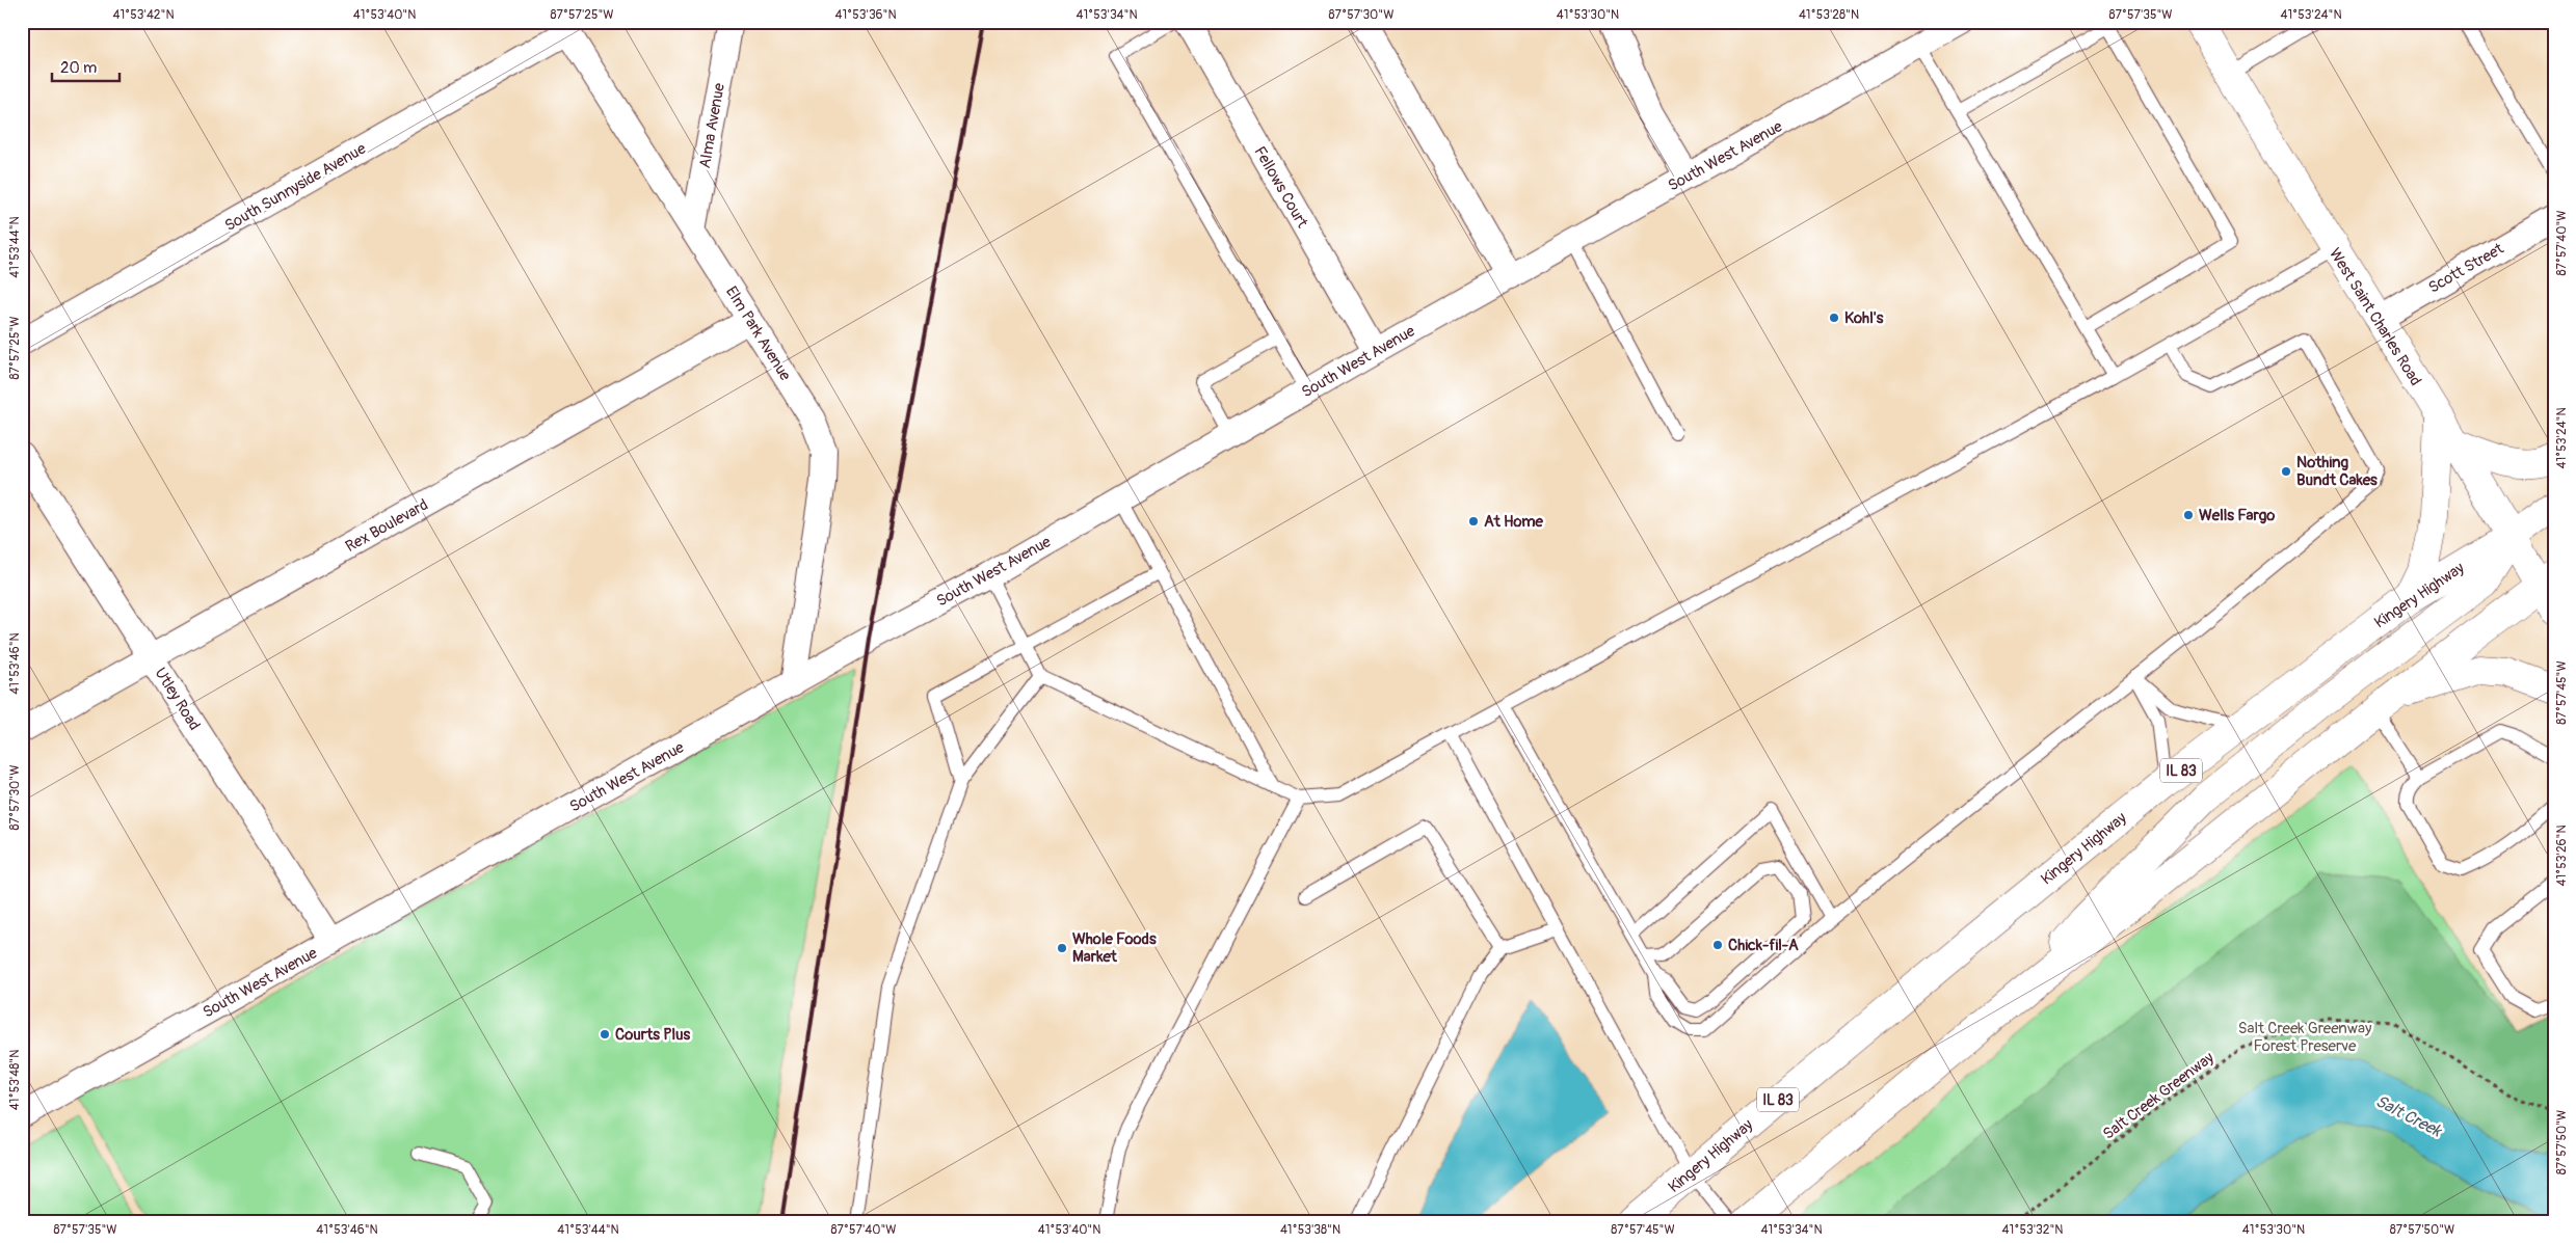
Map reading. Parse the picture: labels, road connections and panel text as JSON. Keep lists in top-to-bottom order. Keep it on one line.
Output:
{"streets":{"main road":["West Saint Charles Road","Kingery Highway","IL 83"],"street":["Alma Avenue","South West Avenue","South Sunnyside Avenue","Fellows Court","Scott Street","Elm Park Avenue","Rex Boulevard","Utley Road"],"path":["Salt Creek Greenway"]},"crossings":[["Alma Avenue","Elm Park Avenue"],["South West Avenue","Fellows Court"],["South West Avenue","Elm Park Avenue"],["South West Avenue","Utley Road"],["South Sunnyside Avenue","Elm Park Avenue"],["Scott Street","West Saint Charles Road"],["West Saint Charles Road","Kingery Highway"],["Elm Park Avenue","Rex Boulevard"],["Rex Boulevard","Utley Road"]],"water":["Salt Creek"],"parks":["Salt Creek Greenway Forest Preserve"],"places":["Kohl's","Nothing Bundt Cakes","Wells Fargo","At Home","Chick-fil-A","Whole Foods Market","Courts Plus"],"scale_bar":"20 m","coordinates":["41°53'42\"N","41°53'40\"N","87°57'25\"W","41°53'36\"N","41°53'34\"N","87°57'30\"W","41°53'30\"N","41°53'28\"N","87°57'35\"W","41°53'24\"N","87°57'40\"W","41°53'44\"N","41°53'46\"N","87°57'45\"W","41°53'26\"N","41°53'48\"N","87°57'50\"W","41°53'38\"N","41°53'32\"N"]}
